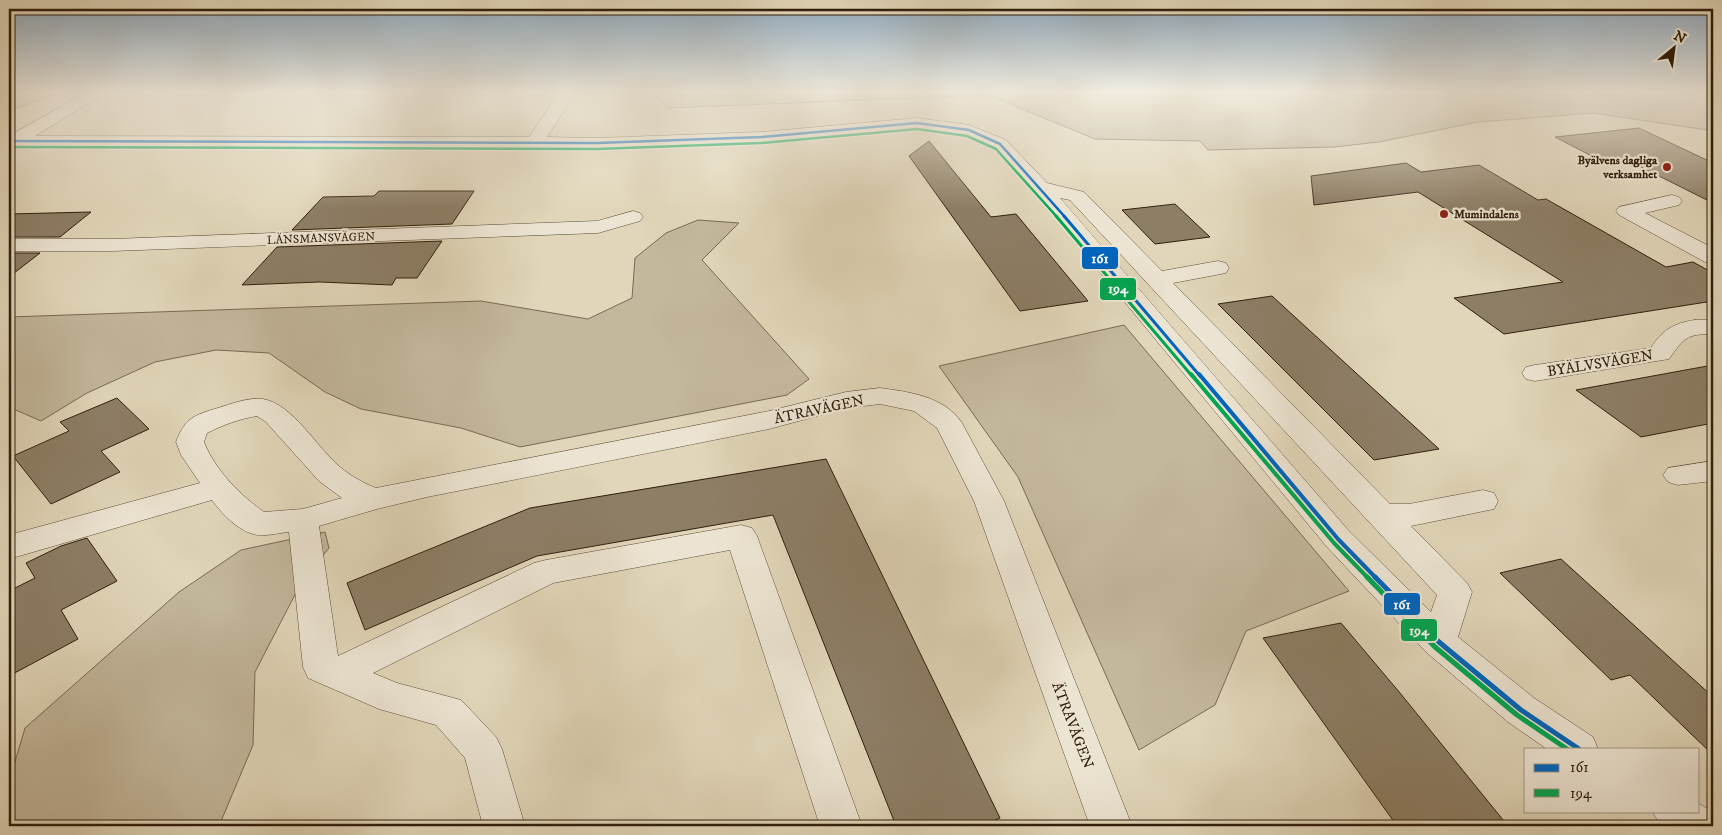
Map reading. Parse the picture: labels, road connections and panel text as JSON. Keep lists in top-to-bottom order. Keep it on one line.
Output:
{"streets":{"street":["LÄNSMANSVÄGEN","BYÄLVSVÄGEN","ÄTRAVÄGEN"]},"places":["Byälvens dagliga verksamhet","Mumindalens"],"lines":["transit line 161","transit line 194"],"legend":["161","194"],"north":"top right"}
